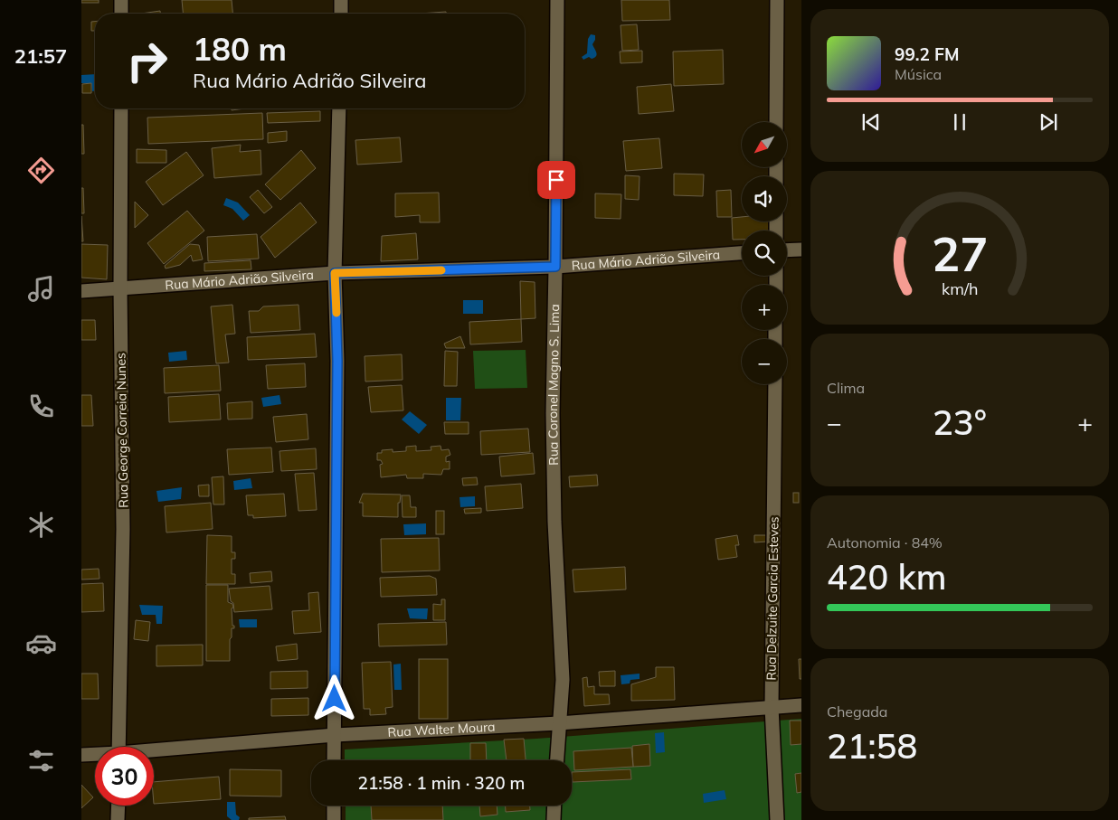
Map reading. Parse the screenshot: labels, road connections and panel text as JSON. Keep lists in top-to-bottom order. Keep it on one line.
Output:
{"streets":{"street":["Rua Mário Adrião Silveira","Rua Coronel Magno S. Lima","Rua George Correia Nunes","Rua Delzuite Garcia Esteves","Rua Walter Moura"]},"crossings":[["Rua Mário Adrião Silveira","Rua Coronel Magno S. Lima"],["Rua Mário Adrião Silveira","Rua George Correia Nunes"],["Rua Coronel Magno S. Lima","Rua Walter Moura"],["Rua Delzuite Garcia Esteves","Rua Walter Moura"]],"north":"bottom left","page":{"tabs":"21:57","turn":["180 m","Rua Mário Adrião Silveira"],"song":["99.2 FM","Música"],"map_buttons":["+","−"],"tile":["Clima",["Autonomia · 84%","420 km"],["Chegada","21:58"]],"heat":["−","23°","+"],"limit":"30","trip":"21:58 · 1 min · 320 m","gauge":["27","km/h"]}}
